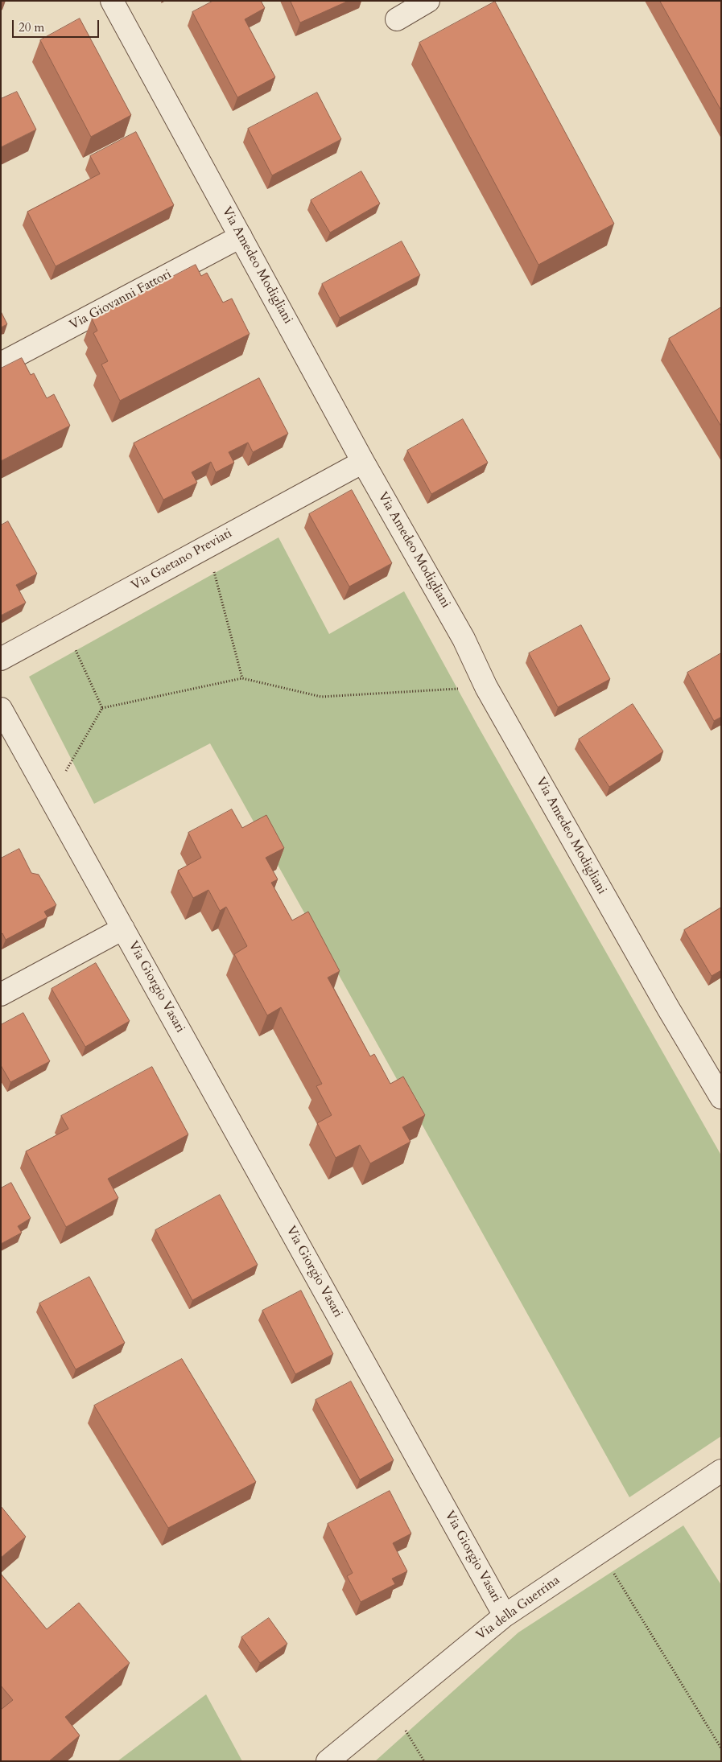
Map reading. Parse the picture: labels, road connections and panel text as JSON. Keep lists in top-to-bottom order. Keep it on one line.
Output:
{"streets":{"street":["Via Amedeo Modigliani","Via Giovanni Fattori","Via Gaetano Previati","Via Giorgio Vasari","Via della Guerrina"]},"crossings":[["Via Amedeo Modigliani","Via Giovanni Fattori"],["Via Amedeo Modigliani","Via Gaetano Previati"],["Via Giorgio Vasari","Via della Guerrina"]],"scale_bar":"20 m"}
